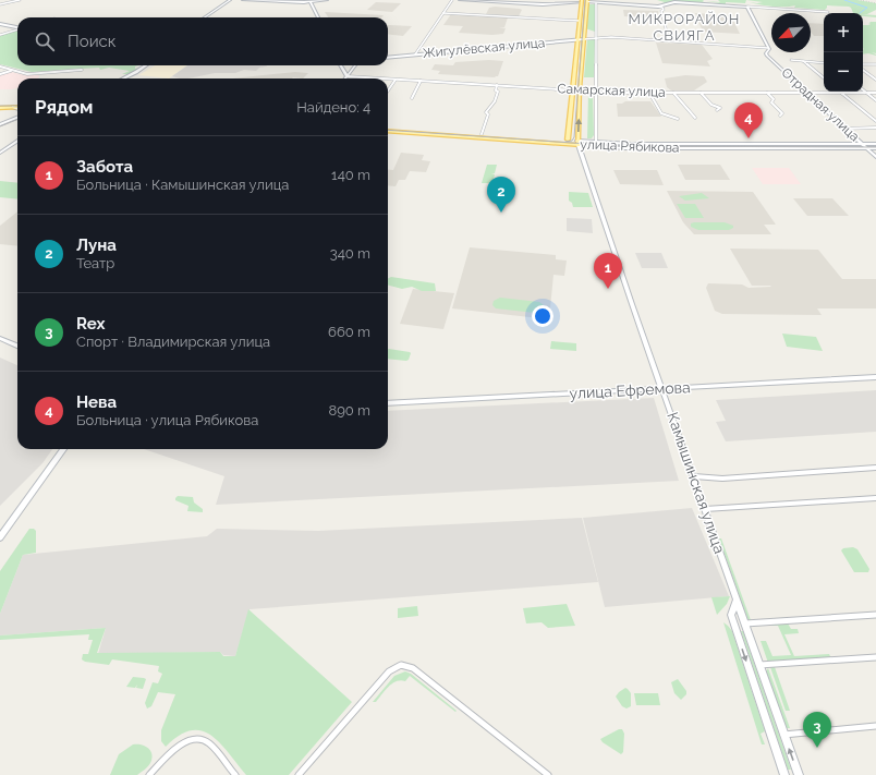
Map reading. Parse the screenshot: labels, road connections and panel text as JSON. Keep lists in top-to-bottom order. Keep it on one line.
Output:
{"streets":{"main road":["улица Рябикова","Камышинская улица"],"street":["Жигулёвская улица","Самарская улица","Отрадная улица","улица Ефремова"]},"crossings":[["Жигулёвская улица","Камышинская улица"],["Самарская улица","Отрадная улица"],["Самарская улица","Камышинская улица"],["Отрадная улица","улица Рябикова"],["улица Рябикова","Камышинская улица"],["улица Ефремова","Камышинская улица"]],"districts":["МИКРОРАЙОН СВИЯГА"],"north":"bottom left","page":{"map_buttons":["+","−"],"search":"Поиск","heading":["Рядом","Найдено: 4"],"pins":["4","2","1","3"],"list":[{"mark":"1","name":"Забота","note":"Больница · Камышинская улица","value":"140 m"},{"mark":"2","name":"Луна","note":"Театр","value":"340 m"},{"mark":"3","name":"Rex","note":"Спорт · Владимирская улица","value":"660 m"},{"mark":"4","name":"Нева","note":"Больница · улица Рябикова","value":"890 m"}]}}
